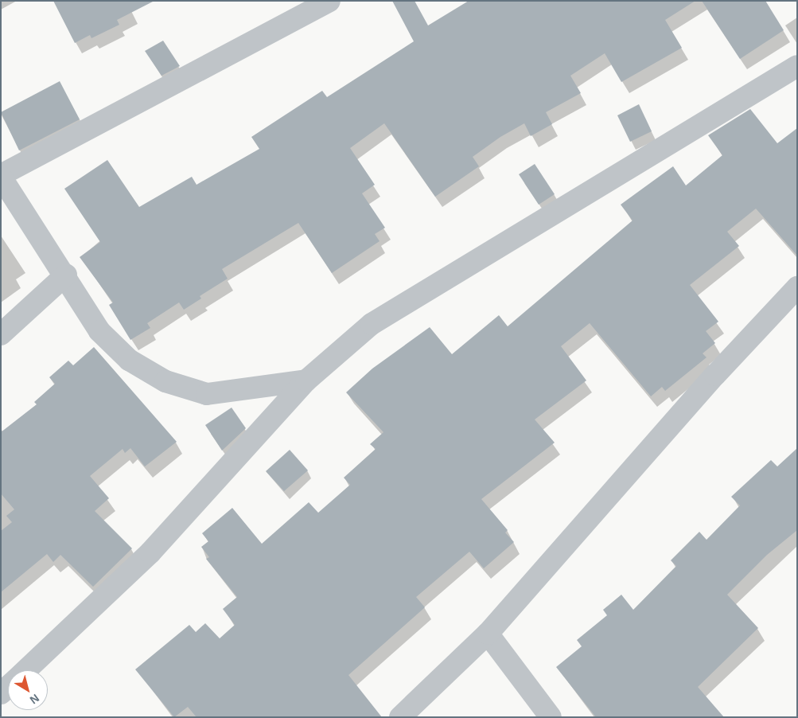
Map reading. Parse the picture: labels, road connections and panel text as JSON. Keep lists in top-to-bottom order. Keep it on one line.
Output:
{"north":"bottom right"}
